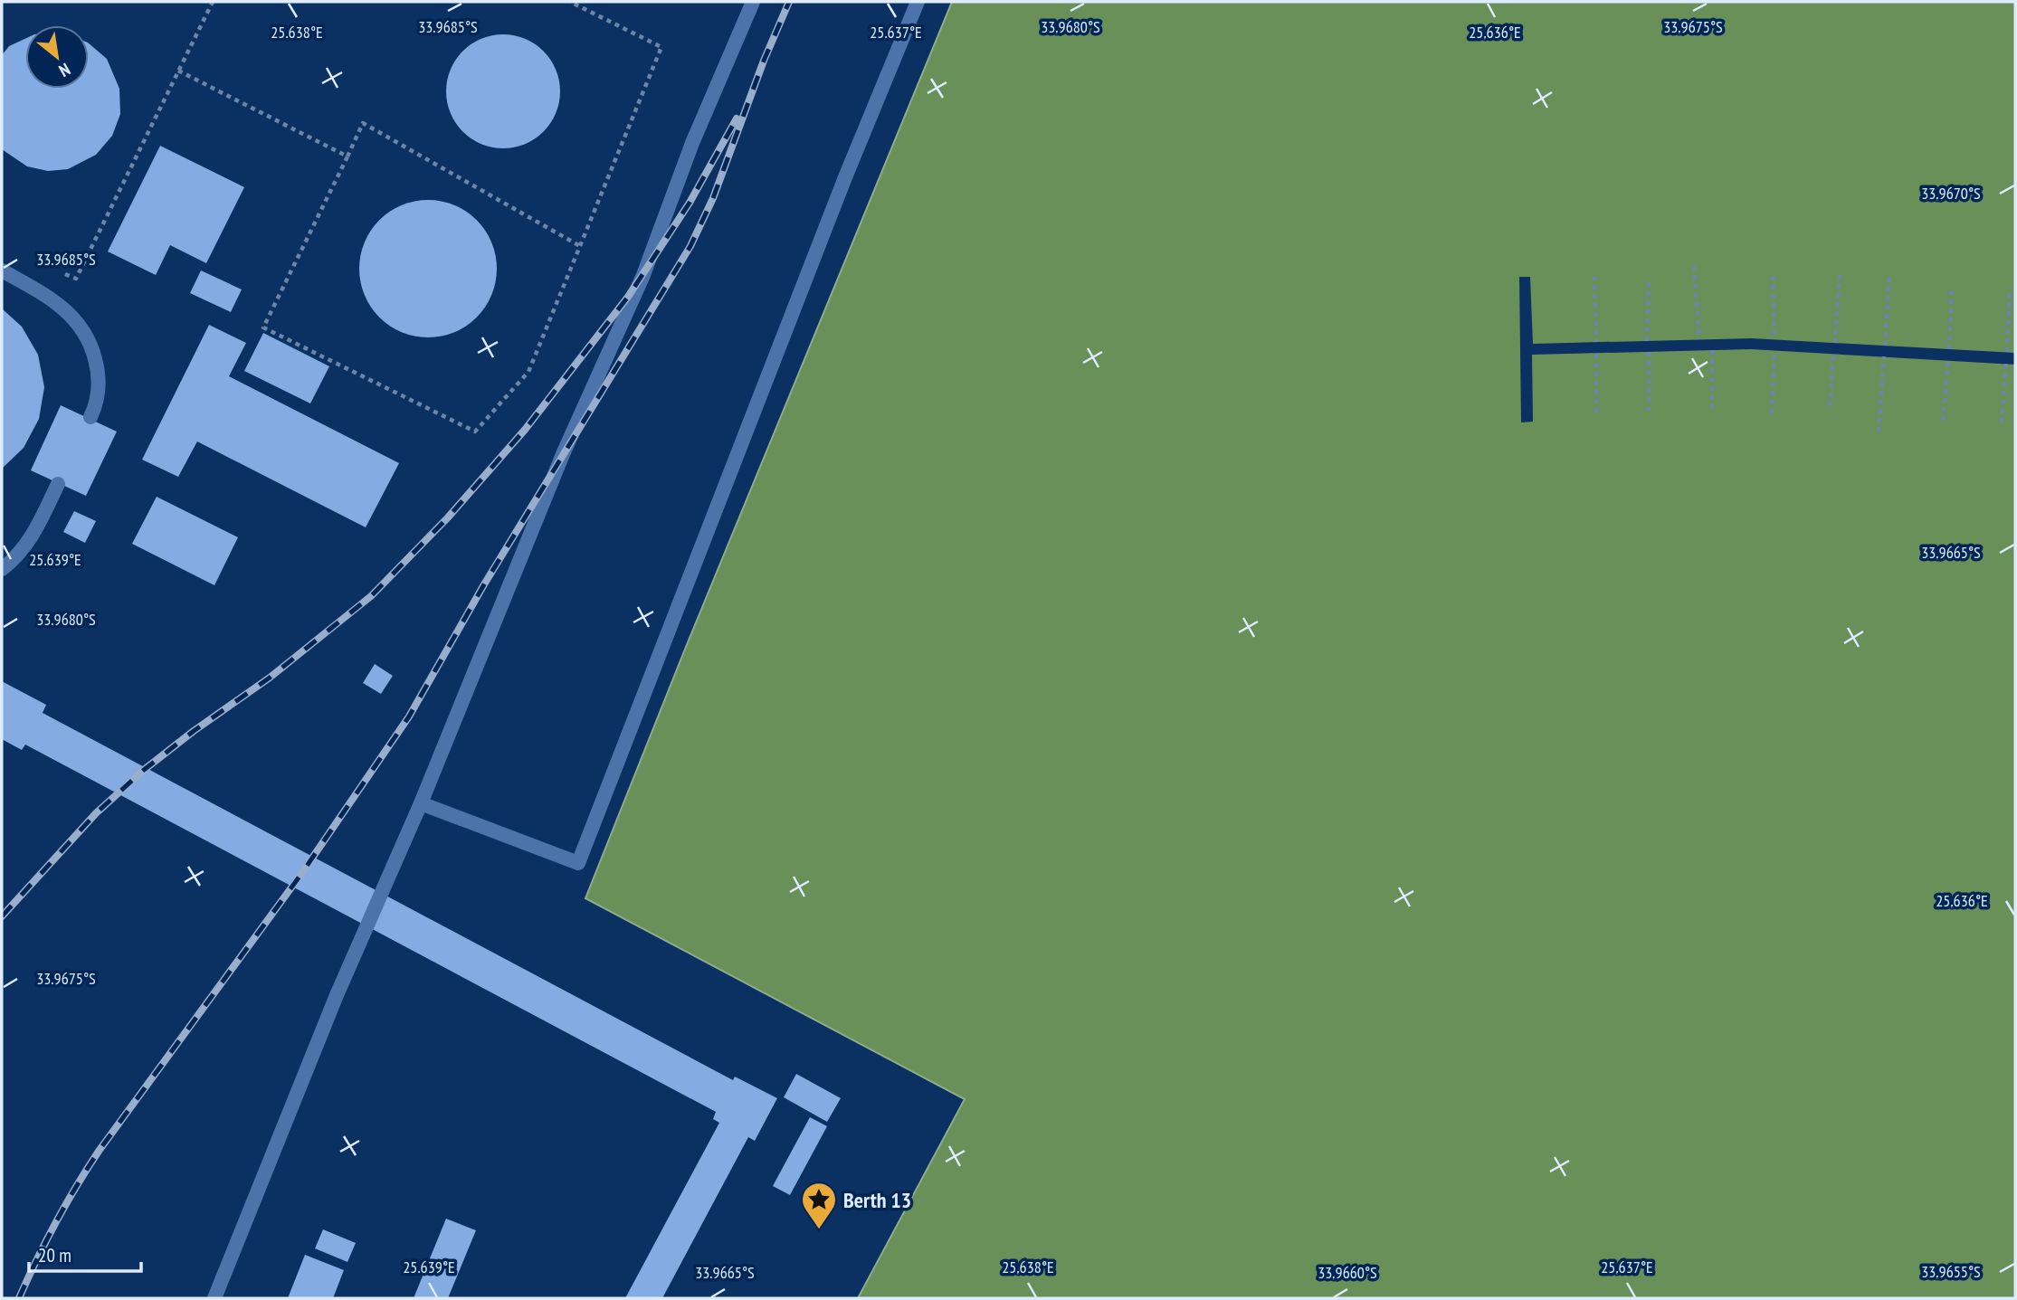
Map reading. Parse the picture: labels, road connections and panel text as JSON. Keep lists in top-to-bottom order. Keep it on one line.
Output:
{"places":{"place":["Berth 13"]},"scale_bar":"20 m","north":"bottom right","coordinates":["33.9685°S","33.9680°S","33.9675°S","25.637°E","25.638°E","25.636°E","33.9670°S","33.9665°S","25.639°E","33.9655°S","33.9660°S"]}
